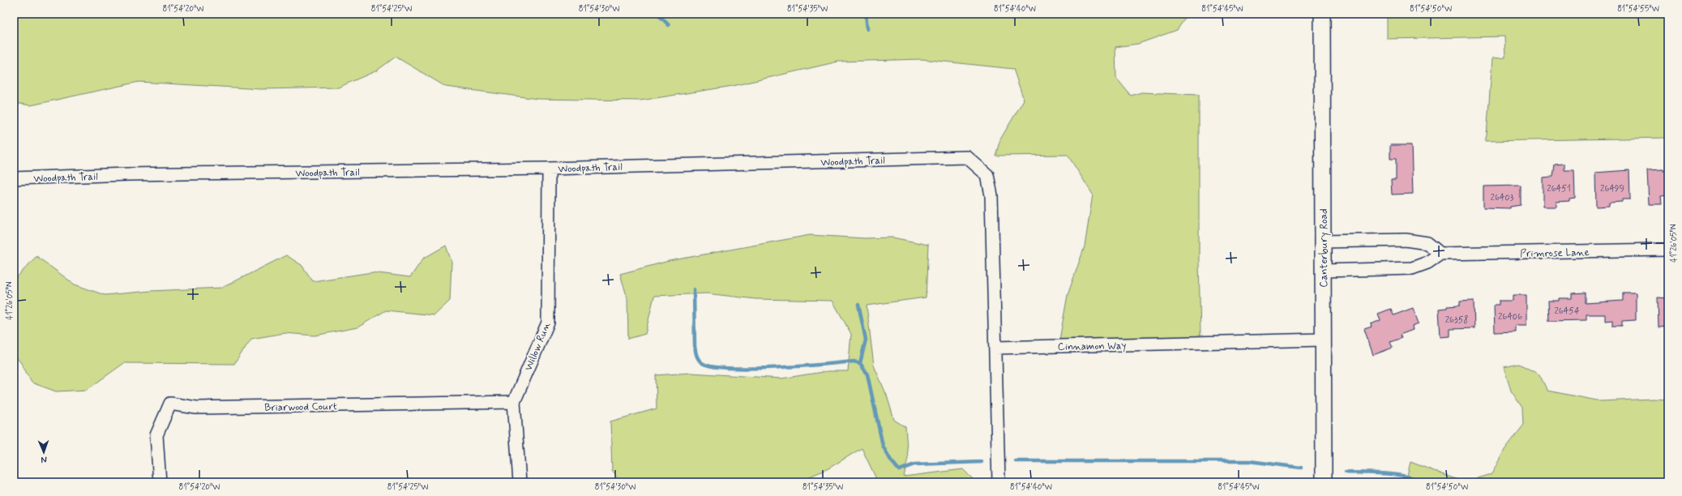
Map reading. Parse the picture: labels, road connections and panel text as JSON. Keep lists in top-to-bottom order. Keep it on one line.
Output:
{"streets":{"street":["Woodpath Trail","Canterbury Road","Primrose Lane","Cinnamon Way","Willow Run","Briarwood Court"]},"crossings":[["Woodpath Trail","Cinnamon Way"],["Woodpath Trail","Willow Run"],["Canterbury Road","Cinnamon Way"],["Willow Run","Briarwood Court"]],"house_numbers":["26451","26499","26403","26454","26406","26358"],"north":"bottom","coordinates":["81°54'20\"W","81°54'25\"W","81°54'30\"W","81°54'35\"W","81°54'40\"W","81°54'45\"W","81°54'50\"W","81°54'55\"W","41°26'05\"N"]}
